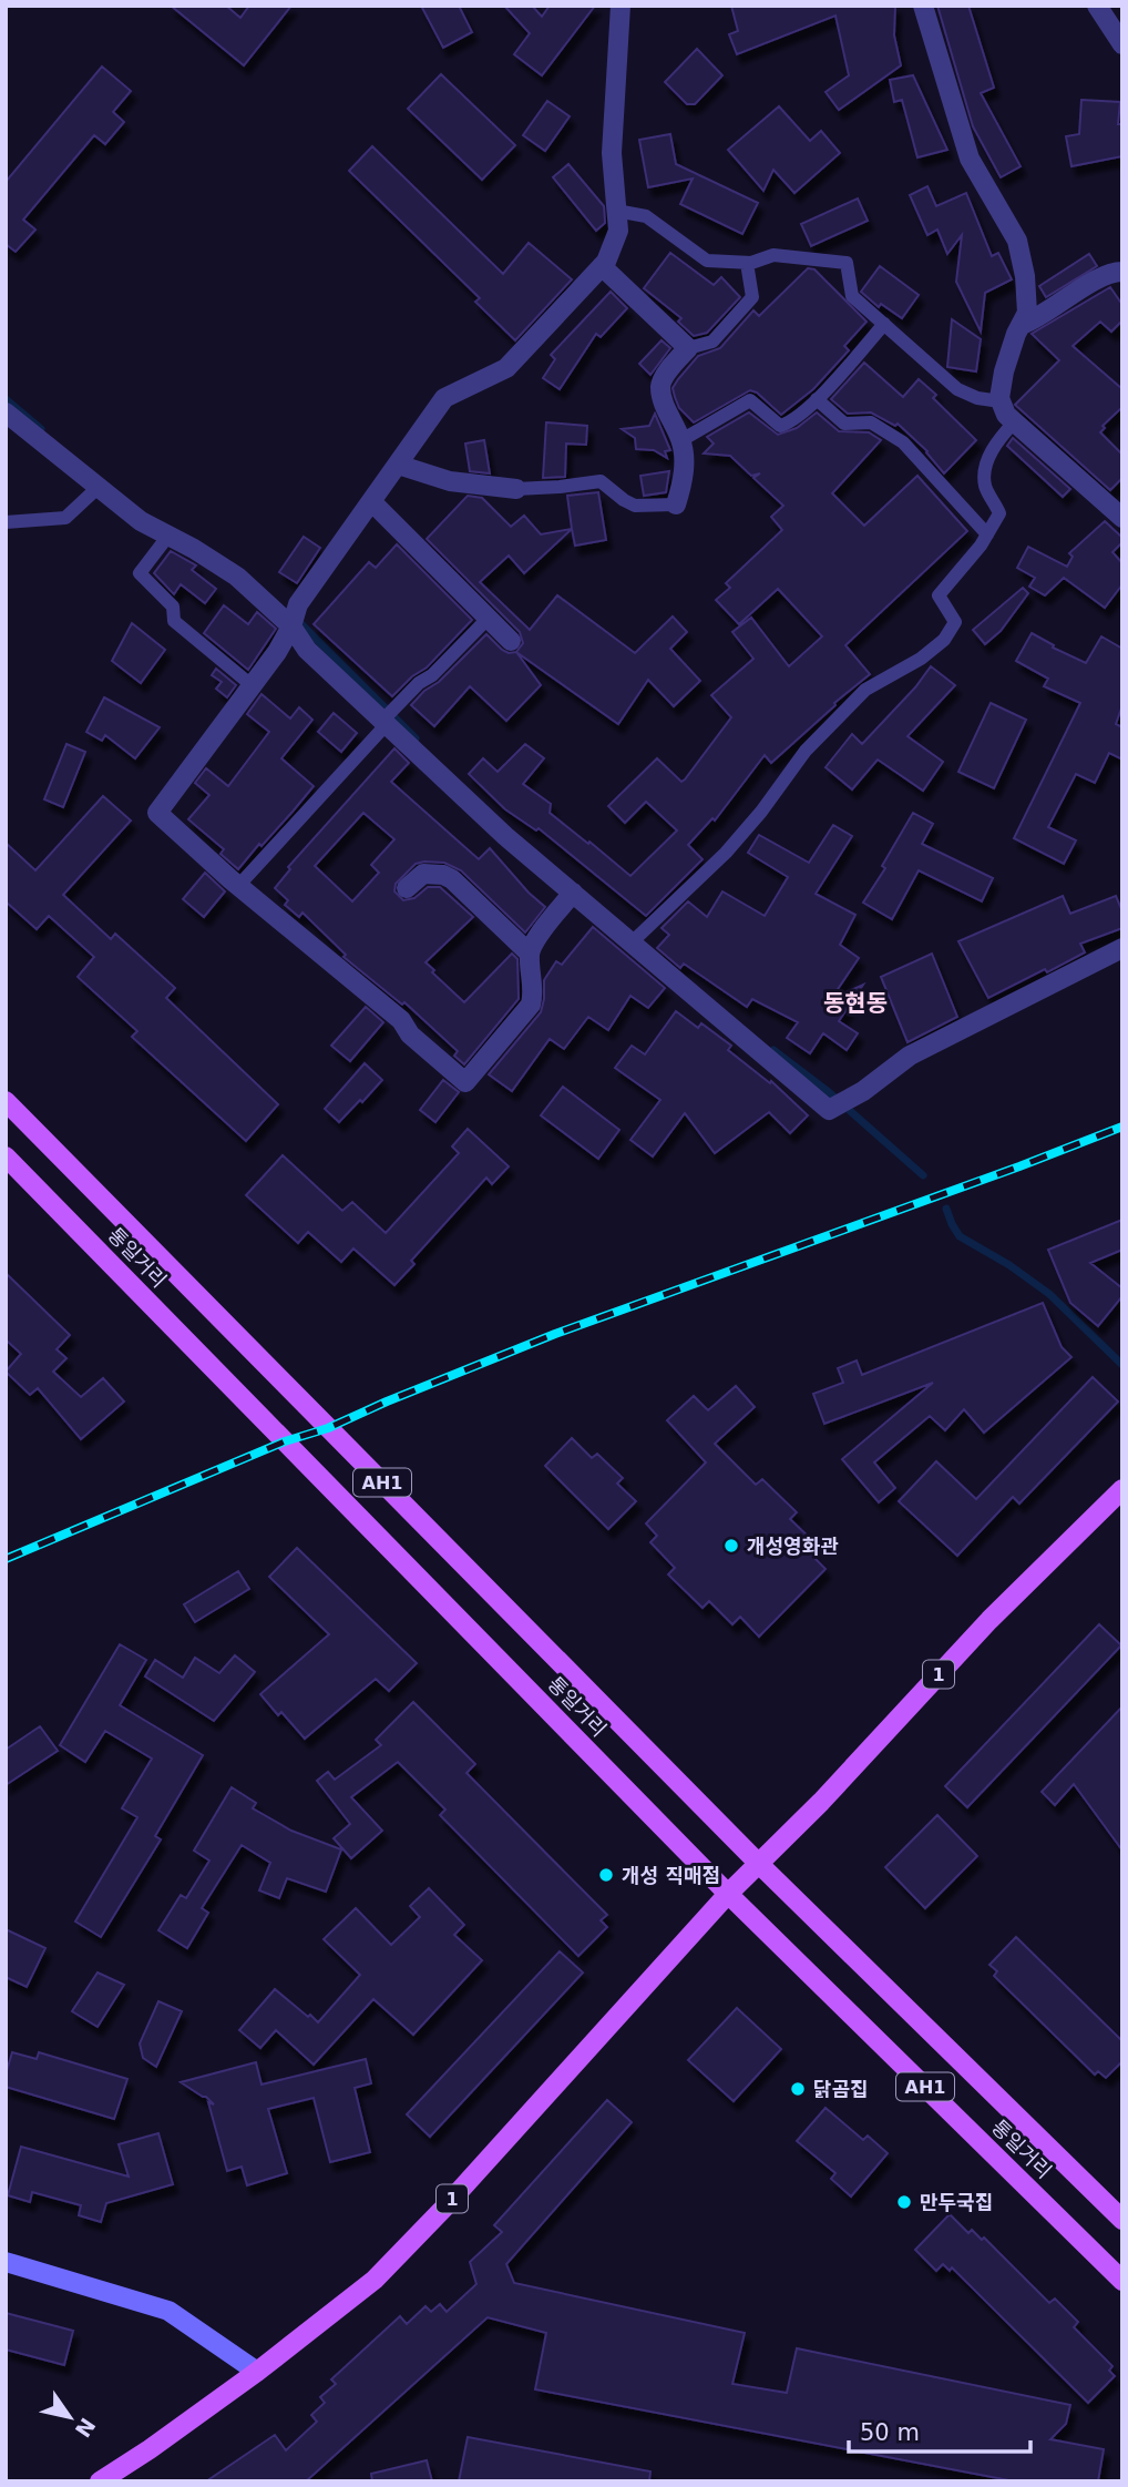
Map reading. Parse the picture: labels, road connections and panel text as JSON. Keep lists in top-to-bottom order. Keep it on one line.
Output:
{"streets":{"main road":["통일거리","AH1","1"]},"crossings":[["통일거리","1"]],"districts":["동현동"],"places":["개성영화관","개성 직매점","닭곰집","만두국집"],"scale_bar":"50 m","north":"bottom right"}
